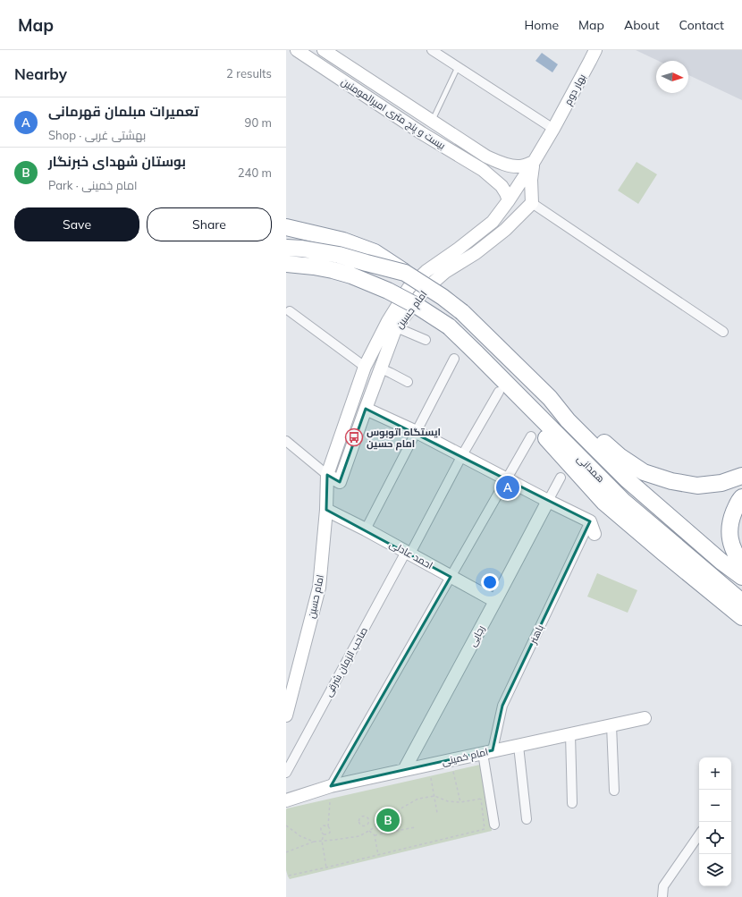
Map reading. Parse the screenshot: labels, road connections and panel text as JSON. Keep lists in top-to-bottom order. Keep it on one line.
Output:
{"streets":{"highway":["همدانی"],"main road":["بهار دوم","بیست و پنج متری امیرالمومنین","امام حسین","احمد عادلی","رجایی","امام خمینی"],"street":["باهنر","صاحب الزمان شرقی"]},"crossings":[["بهار دوم","امام حسین"],["بیست و پنج متری امیرالمومنین","امام حسین"],["امام حسین","احمد عادلی"],["احمد عادلی","رجایی"],["احمد عادلی","صاحب الزمان شرقی"],["باهنر","امام خمینی"],["رجایی","امام خمینی"]],"places":{"bus stop":["ایستگاه اتوبوس امام حسین"]},"north":"right","page":{"header":"Map","nav":["Home","Map","About","Contact"],"heading":["Nearby","2 results"],"list":[{"mark":"A","name":"تعمیرات مبلمان قهرمانی","note":"Shop · بهشتی غربی","value":"90 m"},{"mark":"B","name":"بوستان شهدای خبرنگار","note":"Park · امام خمینی","value":"240 m"}],"buttons":["Save","Share"],"pins":["A","B"],"map_buttons":["+","−"]}}
